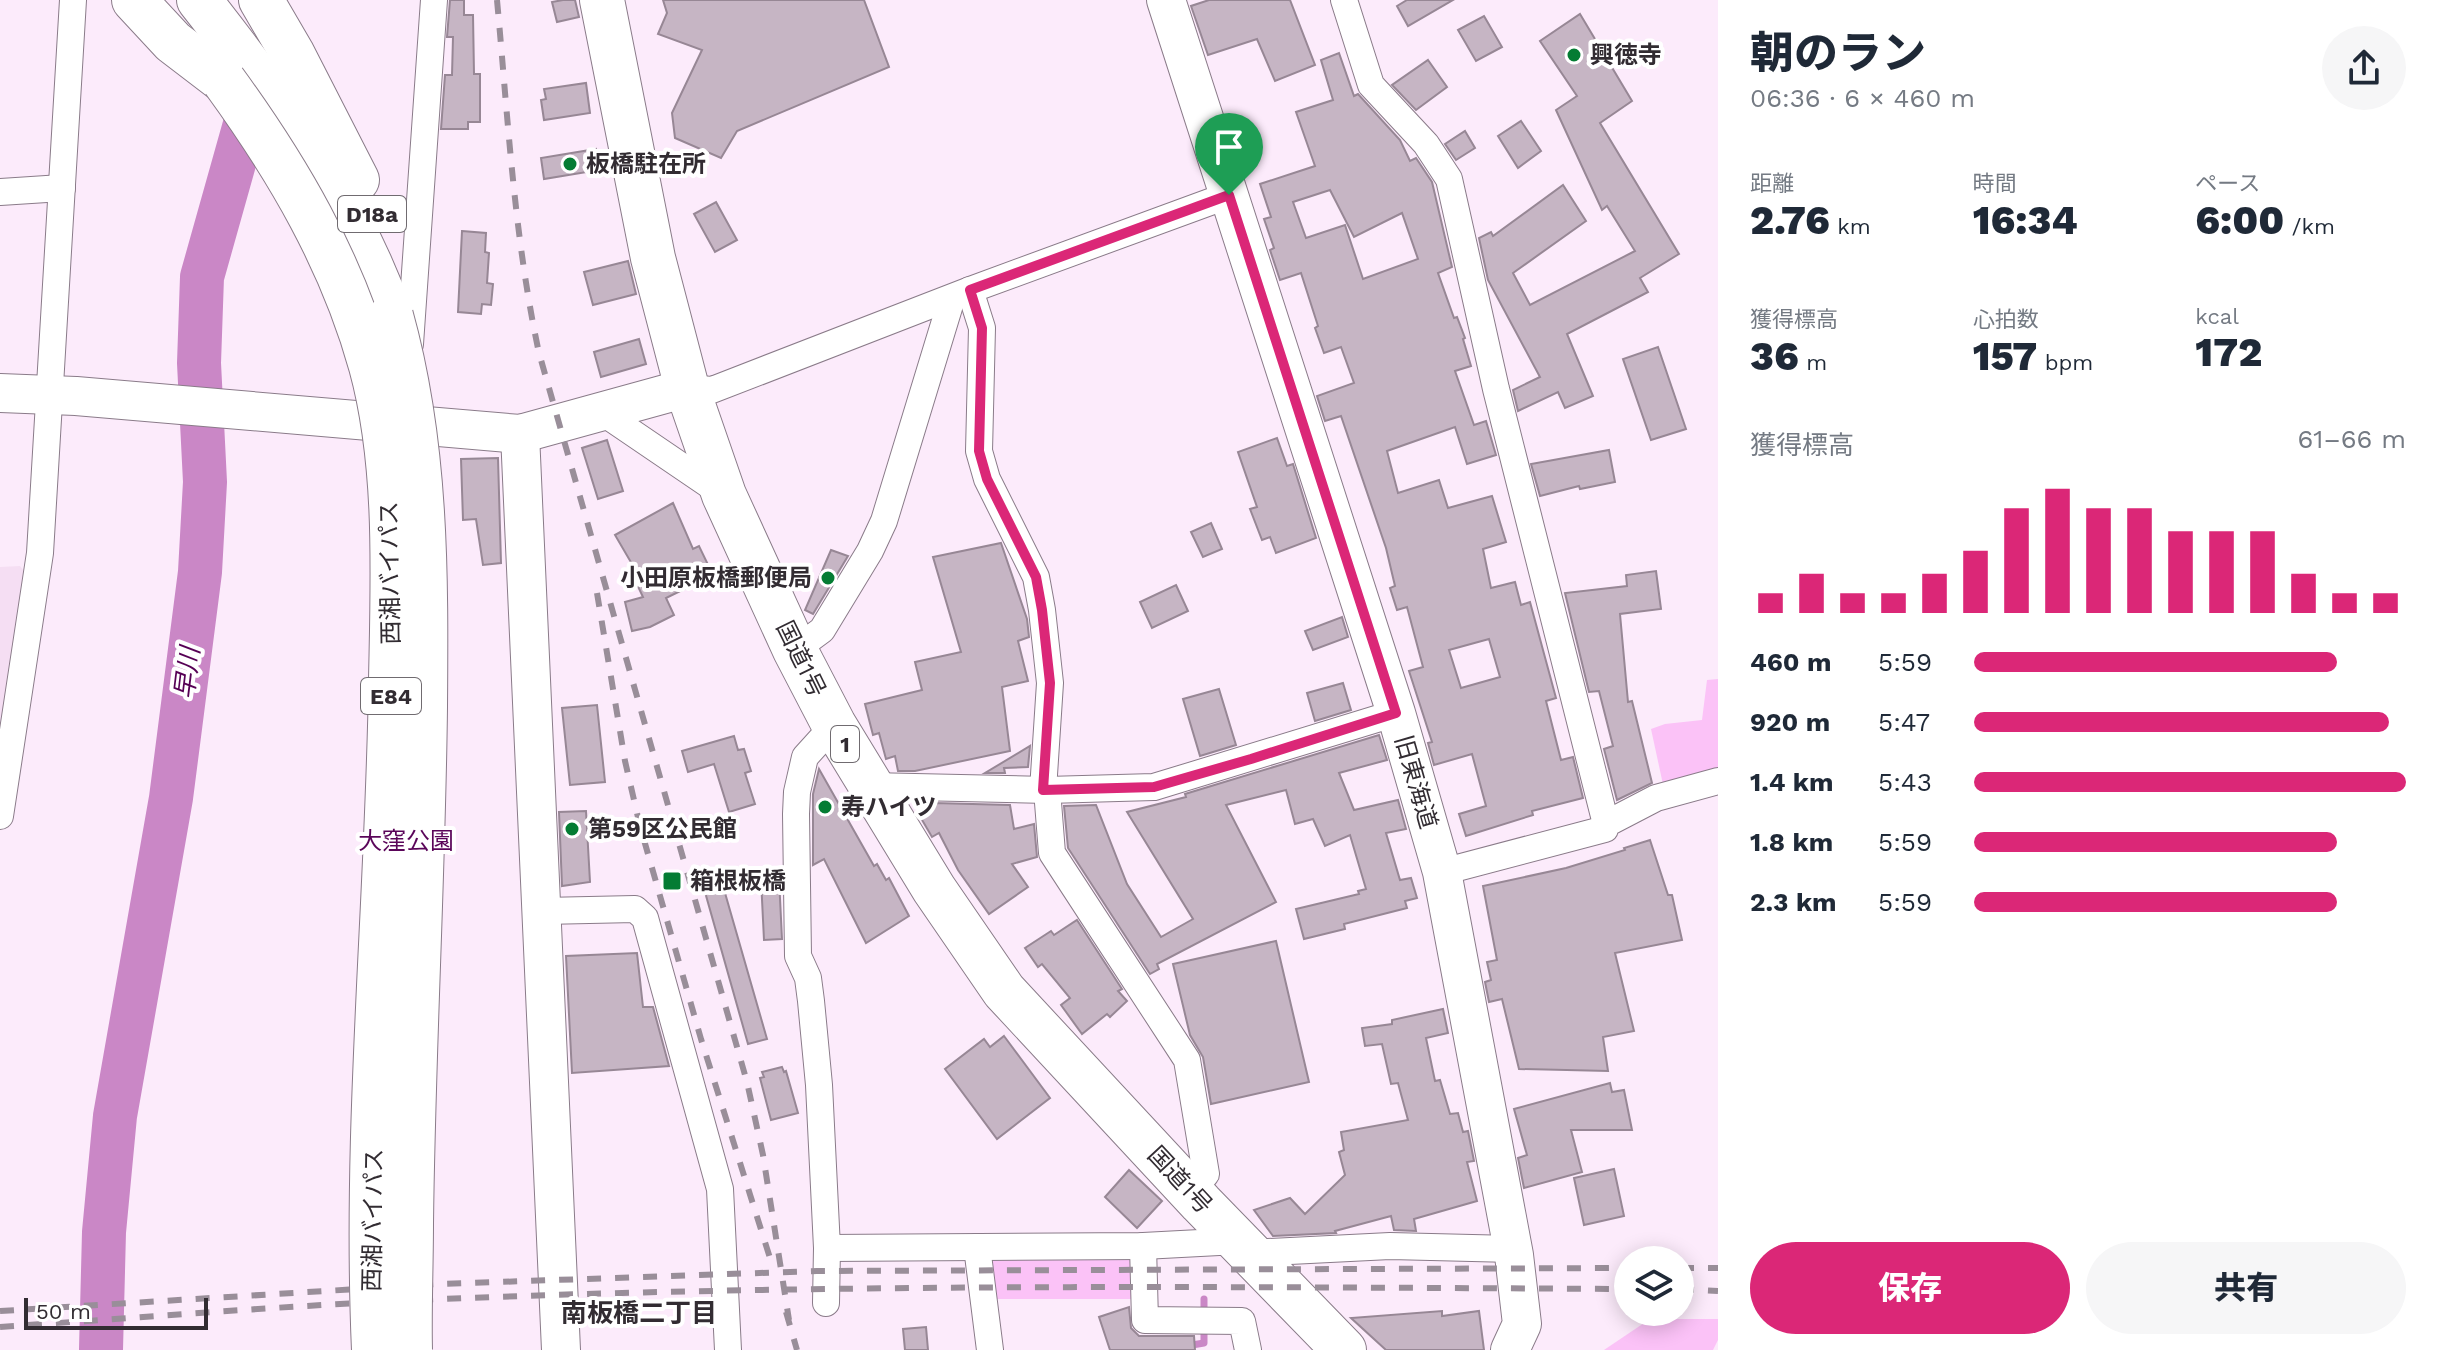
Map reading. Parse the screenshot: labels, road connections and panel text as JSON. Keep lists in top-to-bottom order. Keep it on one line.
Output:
{"streets":{"highway":["D18a","西湘バイパス","国道1号","E84","1"],"street":["旧東海道"]},"crossings":[["D18a","西湘バイパス"]],"districts":["南板橋二丁目"],"water":["早川"],"parks":["大窪公園"],"places":{"other":["興徳寺","板橋駐在所","小田原板橋郵便局","寿ハイツ","第59区公民館"],"transit":["箱根板橋"]},"scale_bar":"50 m","page":{"heading":["朝のラン","06:36 · 6 × 460 m"],"stats":[["距離","2.76 km"],["時間","16:34"],["ペース","6:00 /km"],["獲得標高","36 m"],["心拍数","157 bpm"],["kcal","172"]],"chart":["獲得標高","61–66 m"],"list":[{"name":"460 m","note":"5:59"},{"name":"920 m","note":"5:47"},{"name":"1.4 km","note":"5:43"},{"name":"1.8 km","note":"5:59"},{"name":"2.3 km","note":"5:59"}],"buttons":["保存","共有"],"scale":"50 m"}}
